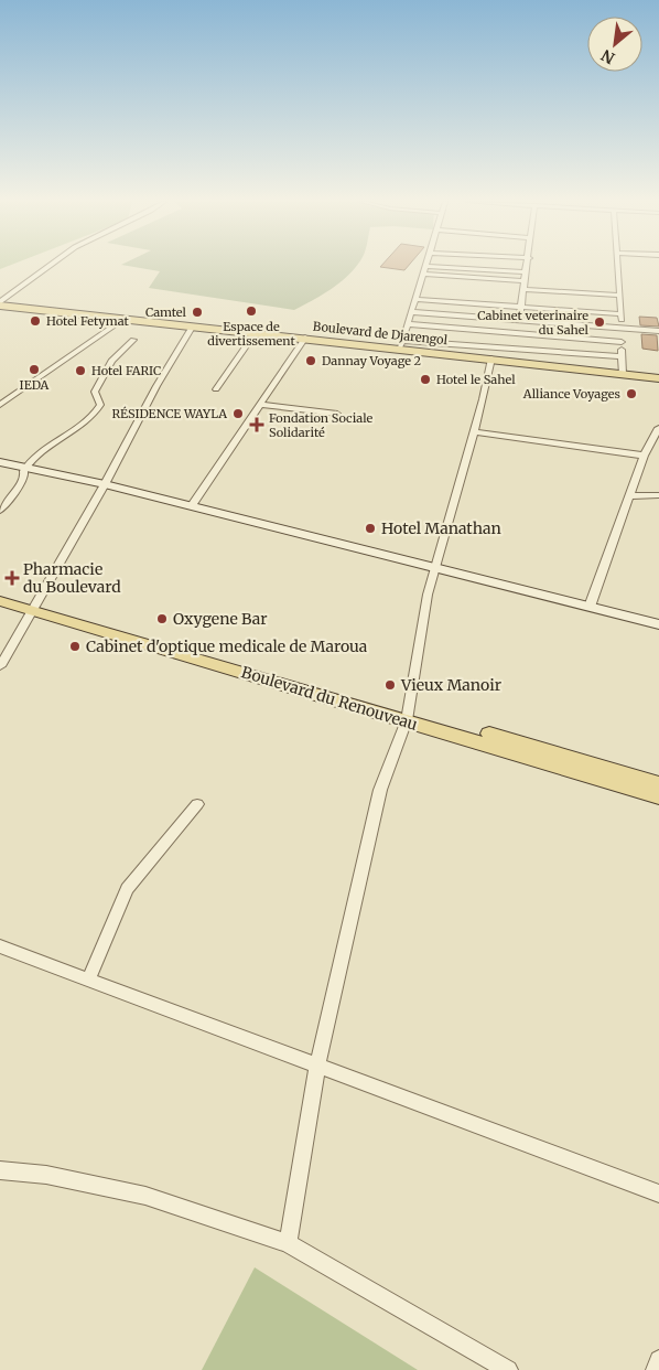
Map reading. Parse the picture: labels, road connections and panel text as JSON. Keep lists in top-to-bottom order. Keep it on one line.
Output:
{"streets":{"main road":["Boulevard de Djarengol","Boulevard du Renouveau"]},"places":{"other":["Espace de divertissement","Camtel","Hotel Fetymat","Cabinet veterinaire du Sahel","Dannay Voyage 2","IEDA","Hotel FARIC","Hotel le Sahel","Alliance Voyages","RÉSIDENCE WAYLA","Hotel Manathan","Oxygene Bar","Cabinet d'optique medicale de Maroua","Vieux Manoir"],"health":["Fondation Sociale Solidarité","Pharmacie du Boulevard"]},"north":"bottom left"}
